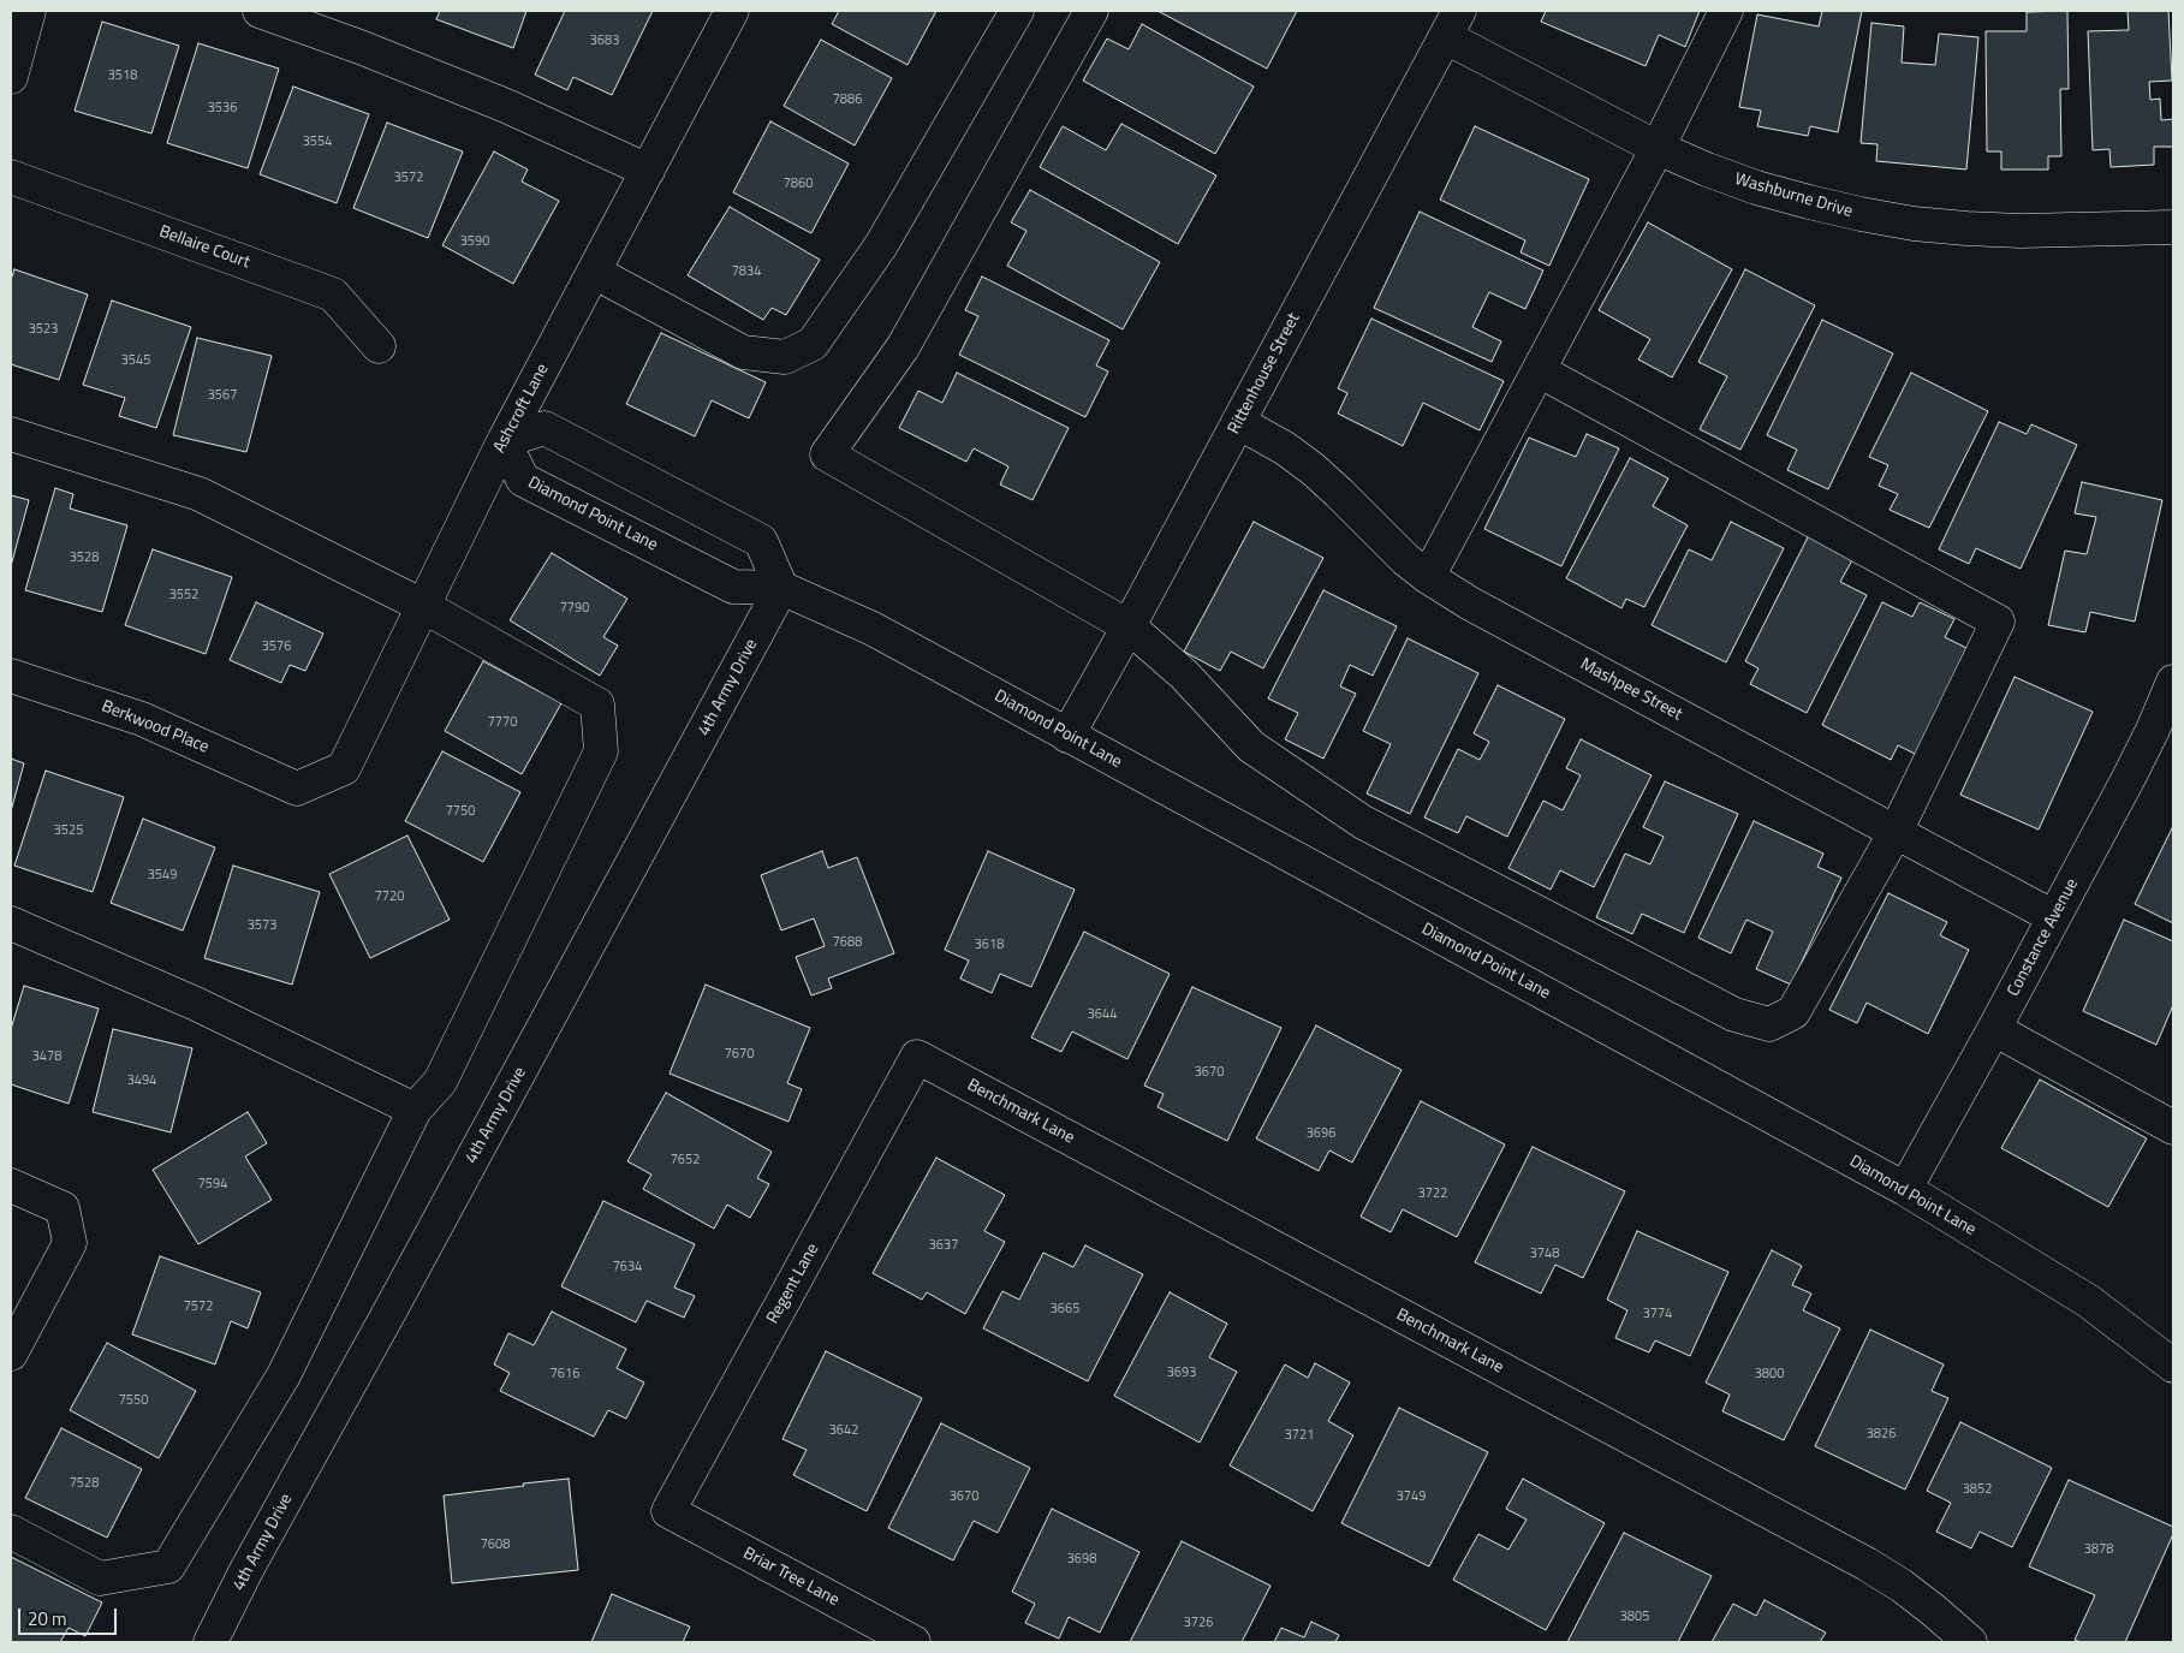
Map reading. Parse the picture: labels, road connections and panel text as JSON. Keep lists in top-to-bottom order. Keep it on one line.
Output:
{"streets":{"street":["Washburne Drive","Bellaire Court","Rittenhouse Street","Ashcroft Lane","Diamond Point Lane","4th Army Drive","Mashpee Street","Berkwood Place","Constance Avenue","Benchmark Lane","Regent Lane","Briar Tree Lane"]},"crossings":[["Washburne Drive","Rittenhouse Street"],["Rittenhouse Street","Diamond Point Lane"],["Rittenhouse Street","Mashpee Street"],["Ashcroft Lane","Diamond Point Lane"],["Ashcroft Lane","Berkwood Place"],["Diamond Point Lane","4th Army Drive"],["Diamond Point Lane","Constance Avenue"],["Mashpee Street","Constance Avenue"],["Benchmark Lane","Regent Lane"],["Regent Lane","Briar Tree Lane"]],"house_numbers":["3683","3518","7886","3536","3554","3572","7860","3590","7834","3523","3545","3567","3528","3552","7790","3576","7770","7750","3525","3549","7720","3573","7688","3618","3644","7670","3478","3670","3494","3696","7652","7594","3722","3637","3748","7634","7572","3665","3774","3693","7616","3800","7550","3642","3826","3721","7528","3852","3670","3749","7608","3878","3698","3805","3726"],"scale_bar":"20 m"}
